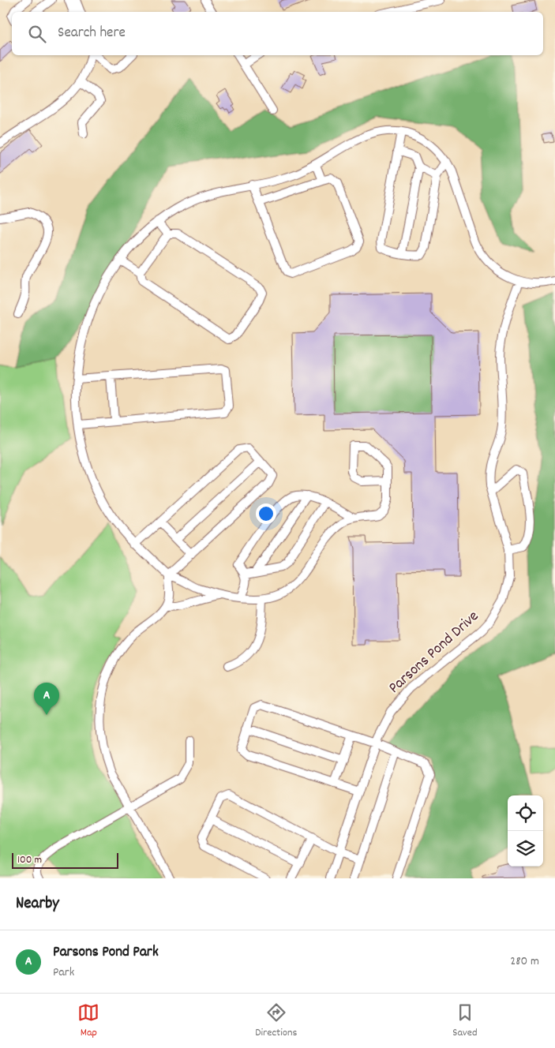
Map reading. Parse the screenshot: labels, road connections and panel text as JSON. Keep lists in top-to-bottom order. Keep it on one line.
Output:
{"streets":{"street":["Parsons Pond Drive"]},"scale_bar":"100 m","page":{"search":"Search here","pins":"A","scale":"100 m","heading":"Nearby","list":[{"mark":"A","name":"Parsons Pond Park","note":"Park","value":"280 m"}],"nav":["Map","Directions","Saved"]}}
